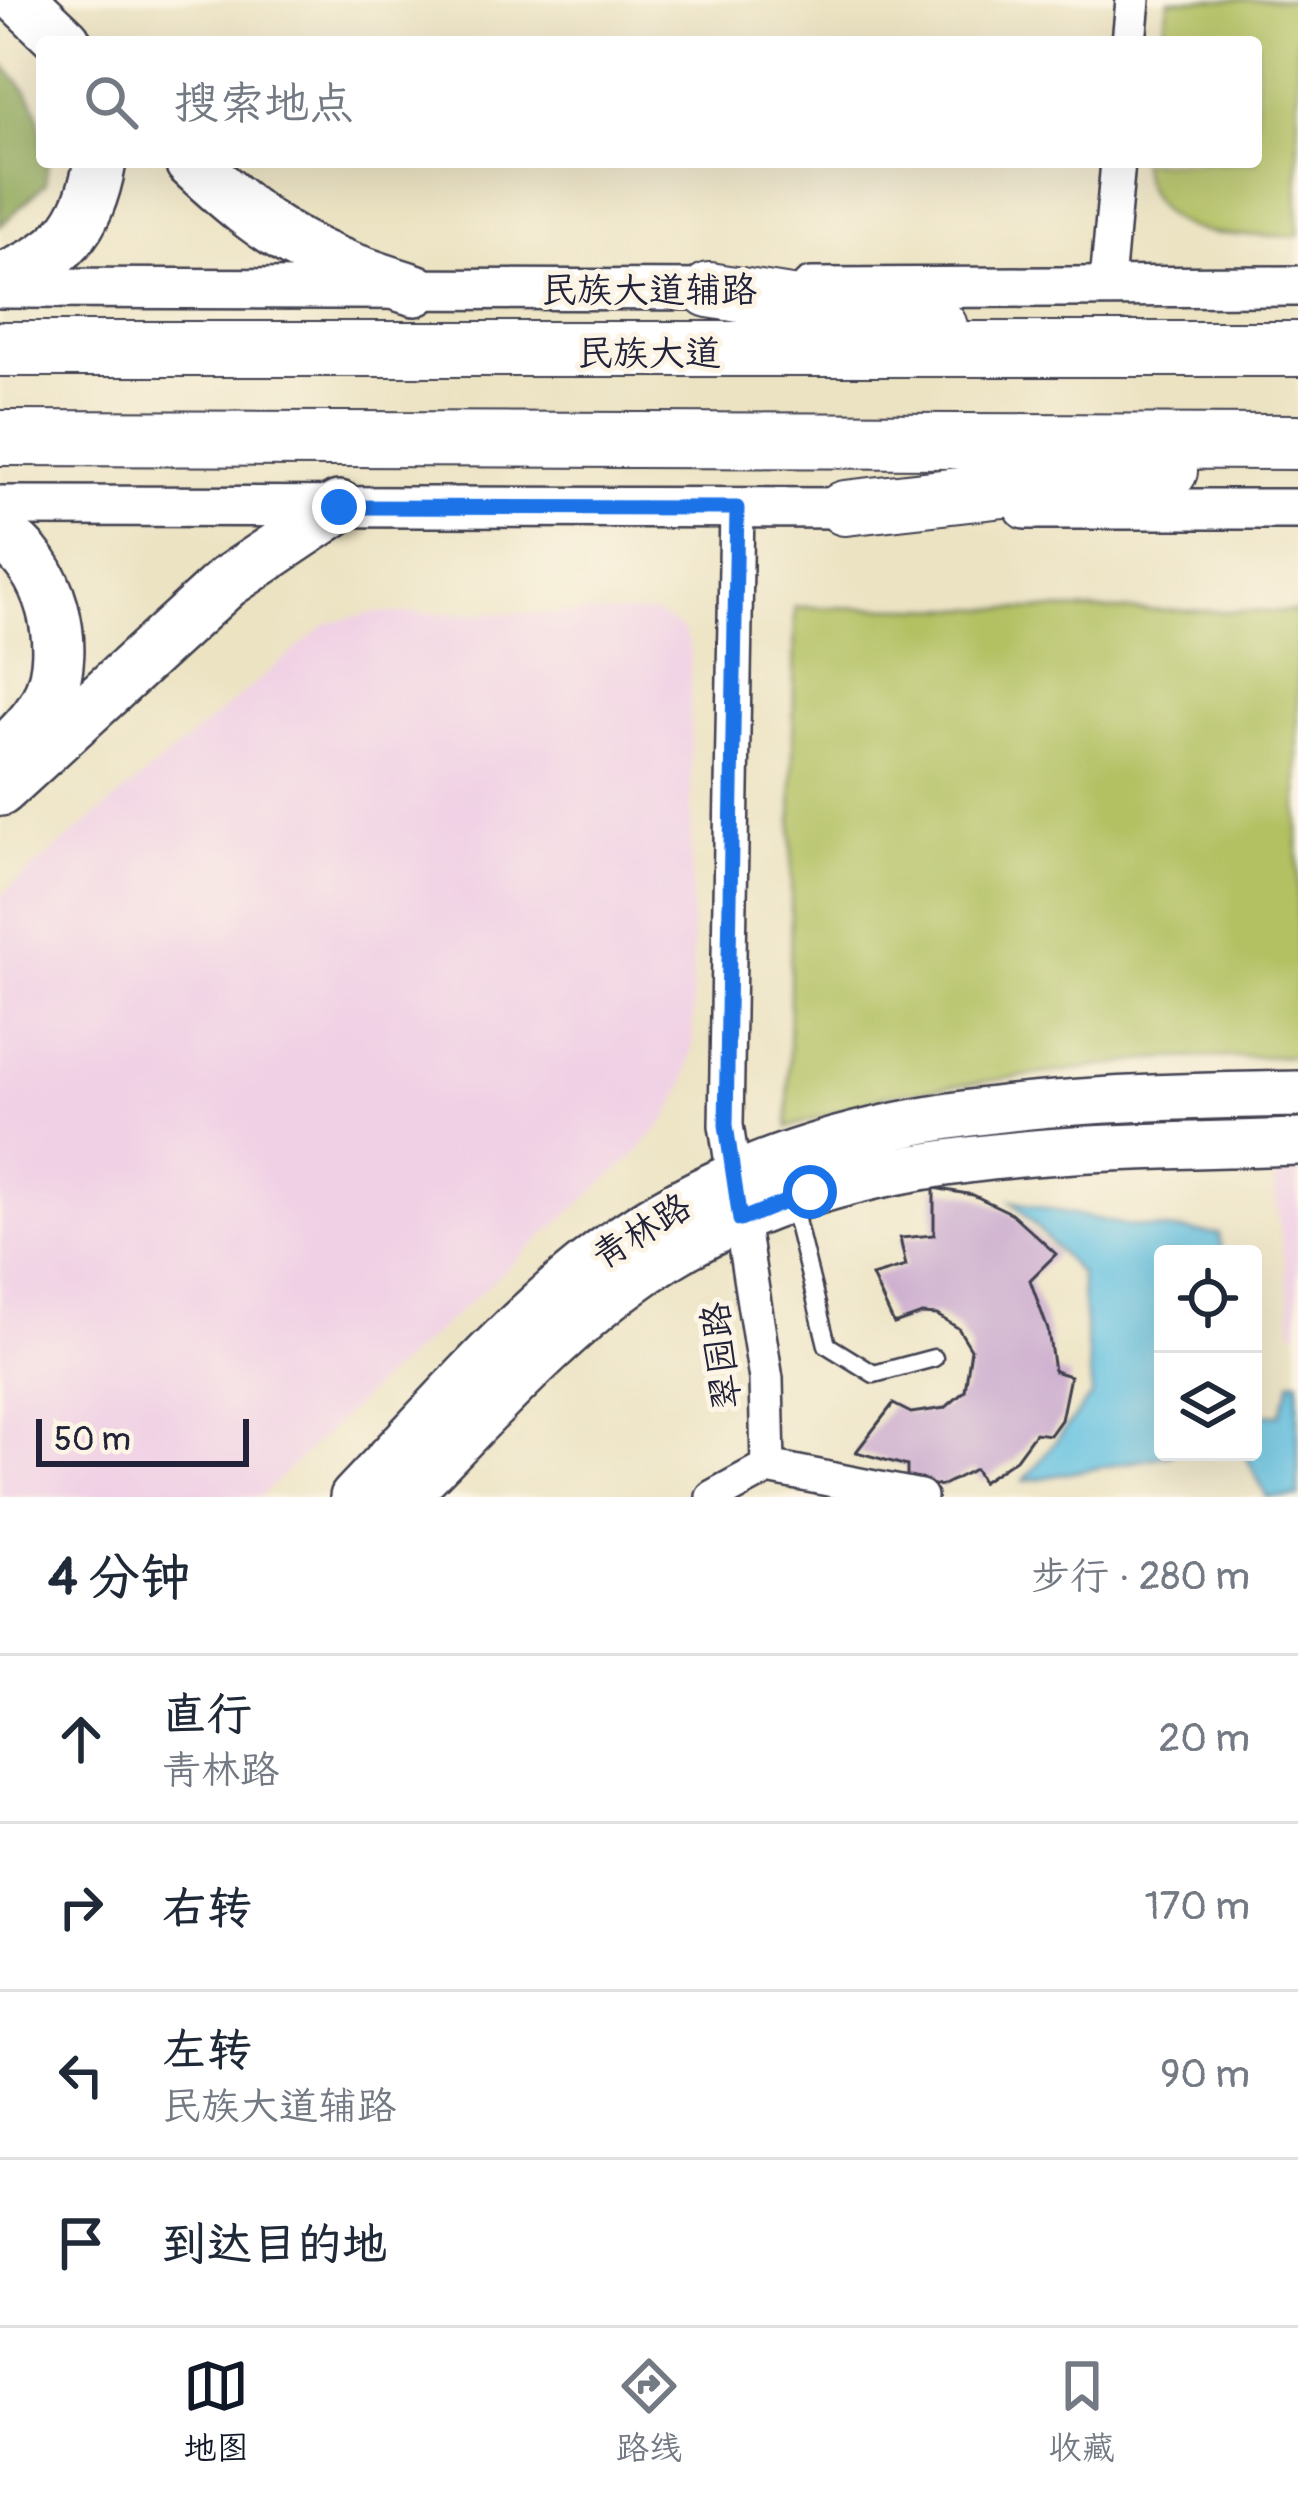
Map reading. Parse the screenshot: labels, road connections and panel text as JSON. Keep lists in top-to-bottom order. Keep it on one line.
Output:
{"streets":{"highway":["民族大道"],"main road":["青林路"],"street":["民族大道辅路","翠园路"]},"crossings":[["青林路","翠园路"]],"scale_bar":"50 m","page":{"search":"搜索地点","scale":"50 m","heading":["4 分钟","步行 · 280 m"],"list":[["直行","青林路","20 m"],["右转","170 m"],["左转","民族大道辅路","90 m"],"到达目的地"],"nav":["地图","路线","收藏"]}}
